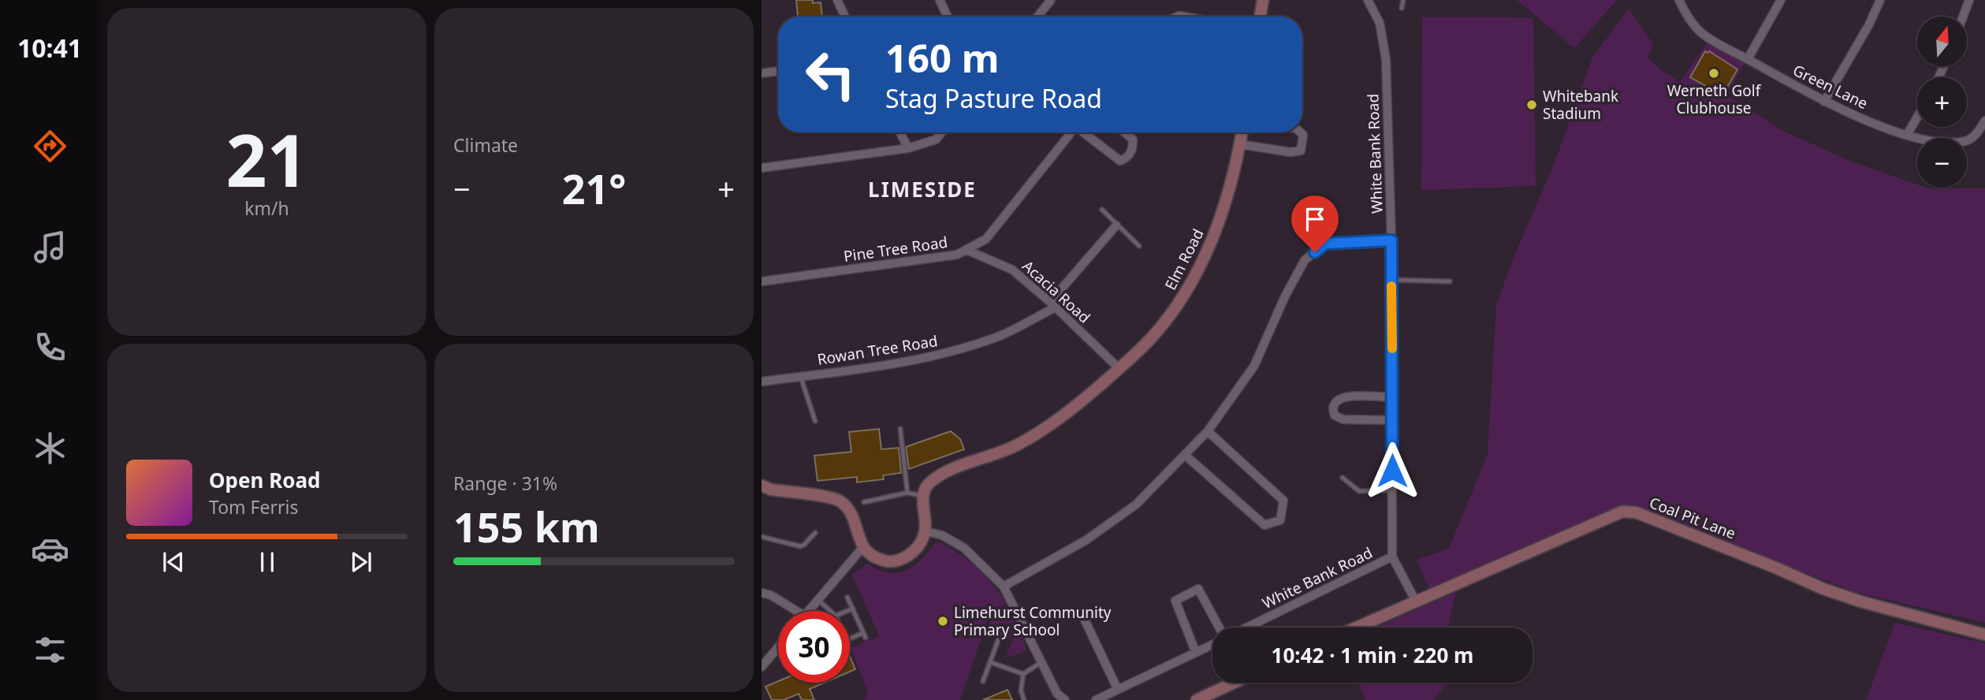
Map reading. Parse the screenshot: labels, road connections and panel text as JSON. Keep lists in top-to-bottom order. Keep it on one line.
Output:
{"streets":{"street":["Green Lane","White Bank Road","Pine Tree Road","Elm Road","Acacia Road","Rowan Tree Road","Coal Pit Lane"]},"crossings":[["Pine Tree Road","Acacia Road"],["Elm Road","Acacia Road"],["Acacia Road","Rowan Tree Road"]],"districts":["LIMESIDE"],"places":["Werneth Golf Clubhouse","Whitebank Stadium","Limehurst Community Primary School"],"north":"top","page":{"tabs":"10:41","tile":[["21","km/h"],"Climate",["Range · 31%","155 km"]],"map_buttons":["+","−"],"turn":["160 m","Stag Pasture Road"],"heat":["−","21°","+"],"song":["Open Road","Tom Ferris"],"limit":"30","trip":"10:42 · 1 min · 220 m"}}
